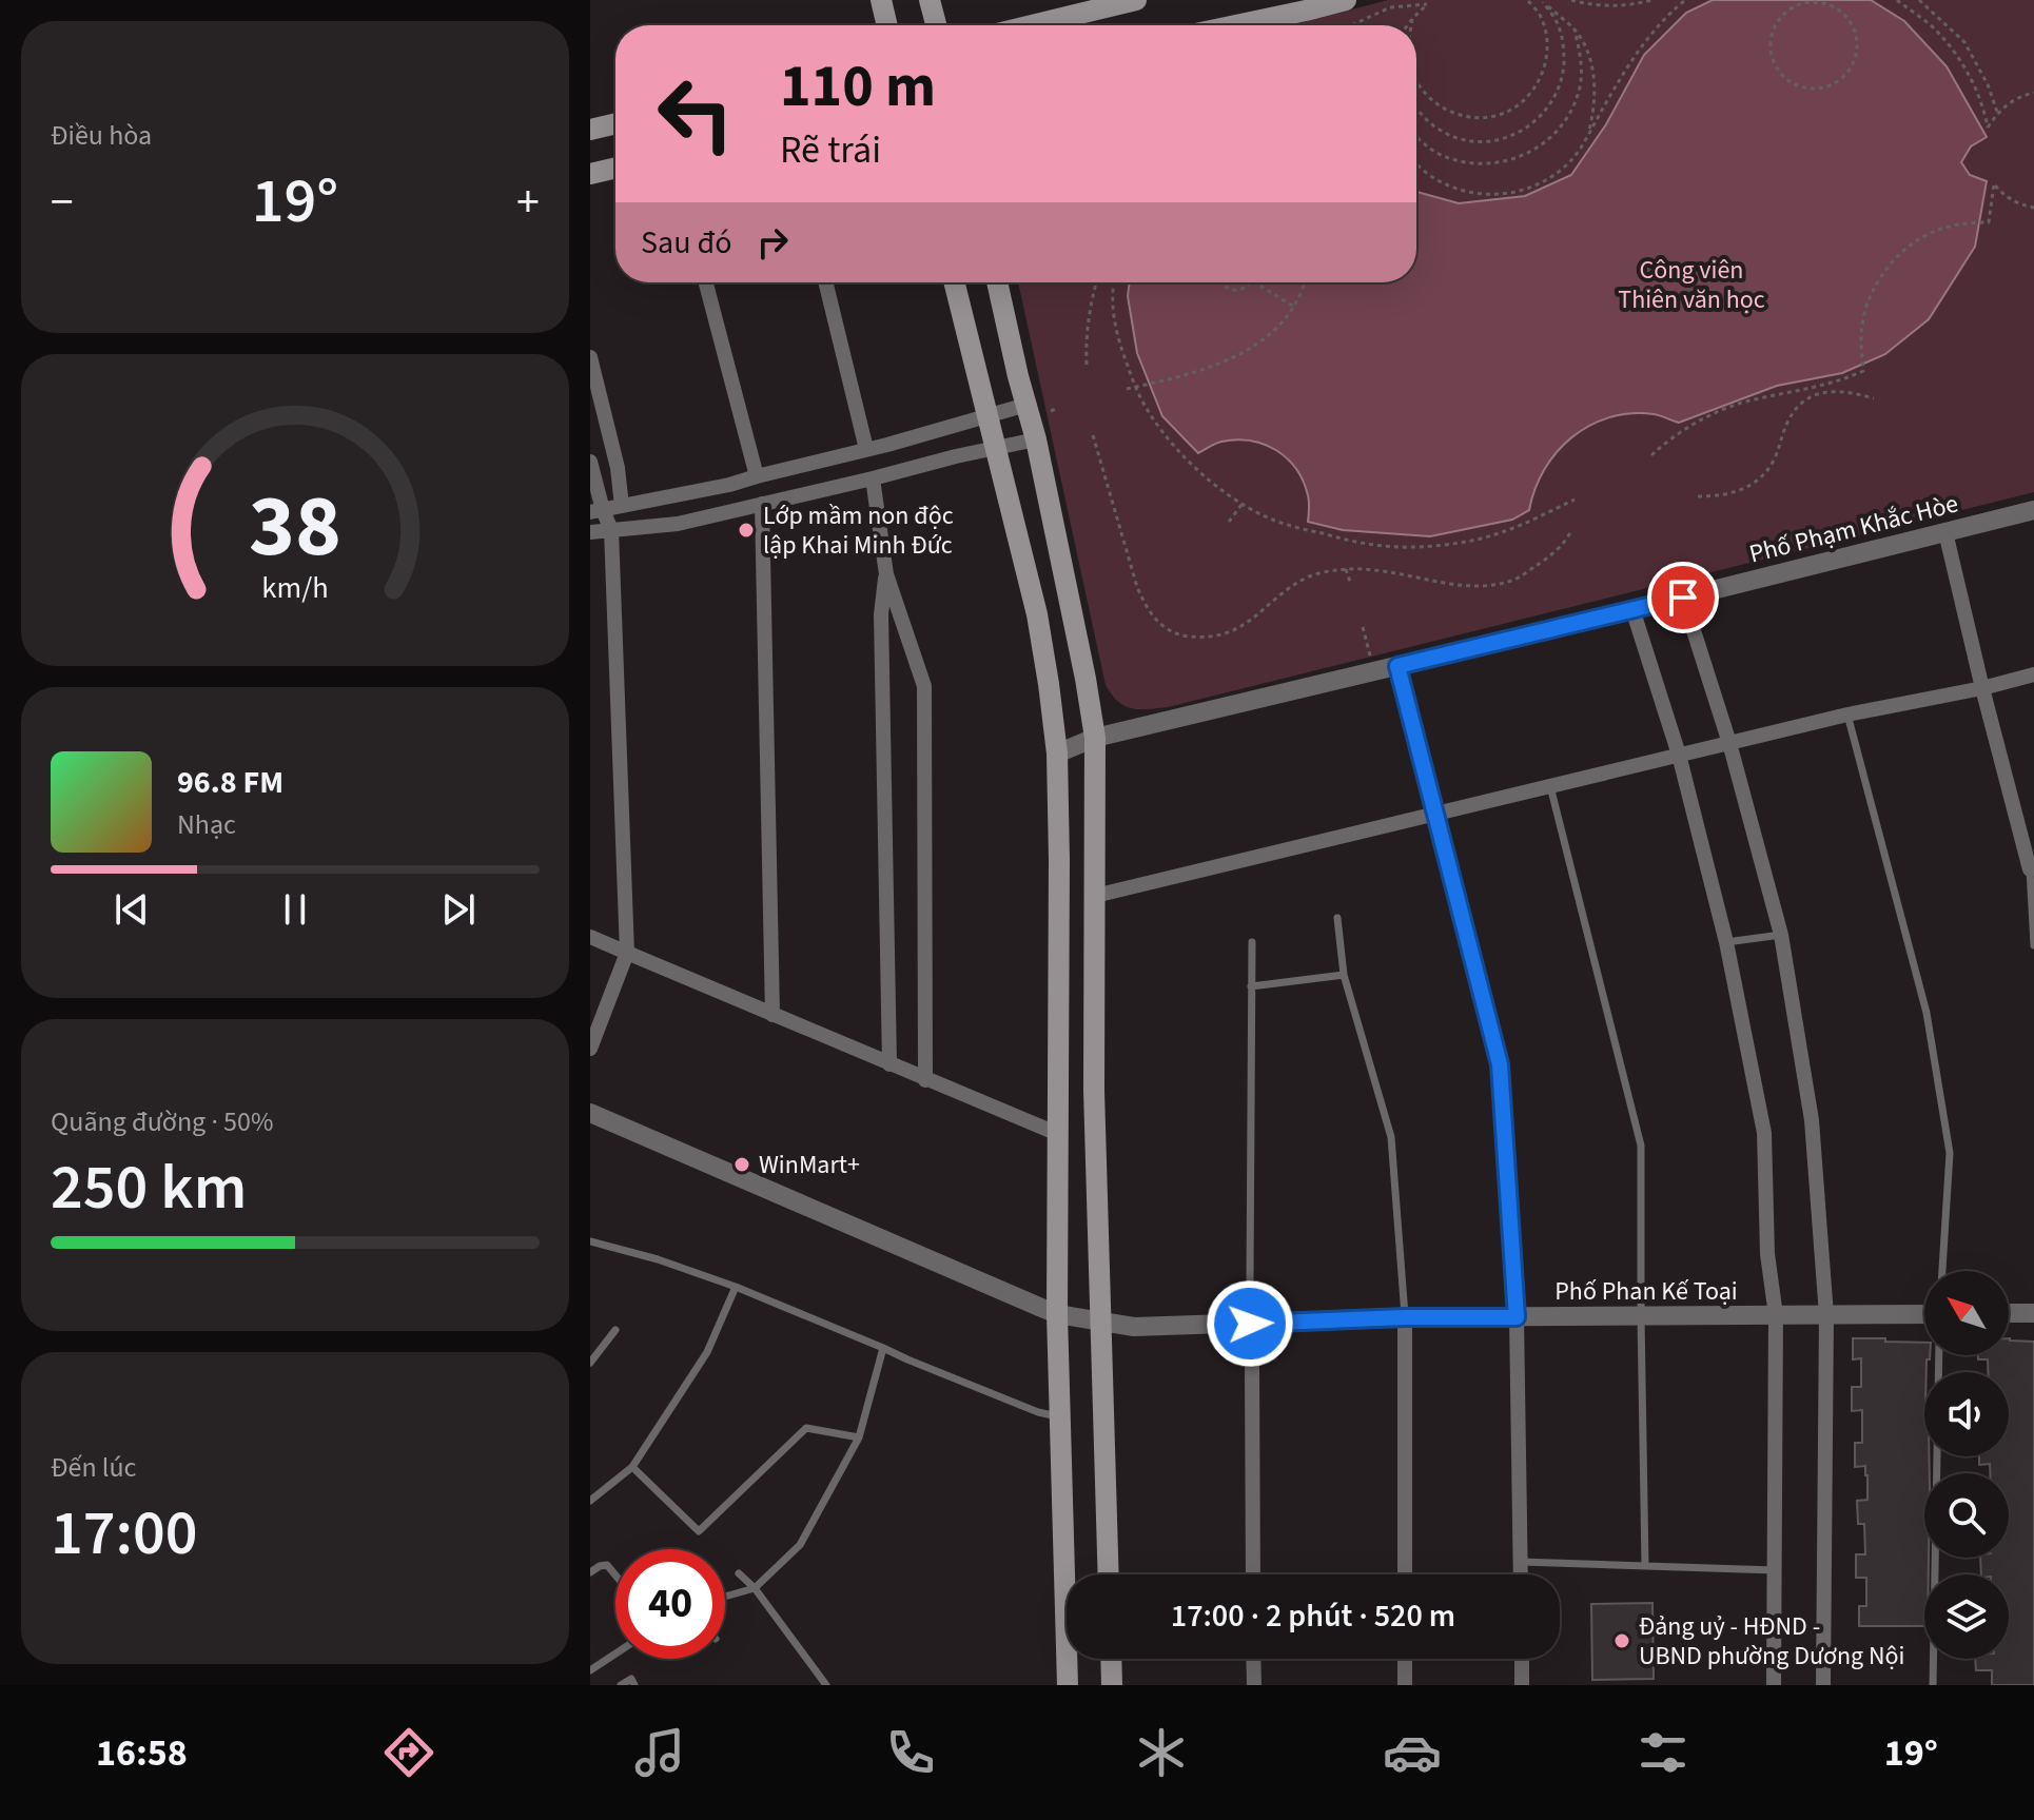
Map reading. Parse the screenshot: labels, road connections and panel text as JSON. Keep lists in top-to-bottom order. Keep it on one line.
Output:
{"streets":{"street":["Phố Phạm Khắc Hòe","Phố Phan Kế Toại"]},"parks":["Công viên Thiên văn học"],"places":["Lớp mầm non độc lập Khai Minh Đức","WinMart+","Đảng uỷ - HĐND - UBND phường Dương Nội"],"north":"top left","page":{"tile":["Điều hòa",["Quãng đường · 50%","250 km"],["Đến lúc","17:00"]],"turn":["110 m","Rẽ trái"],"heat":["−","19°","+"],"then":"Sau đó","song":["96.8 FM","Nhạc"],"limit":"40","trip":"17:00 · 2 phút · 520 m","tabs":["16:58","19°"],"gauge":["38","km/h"]}}
